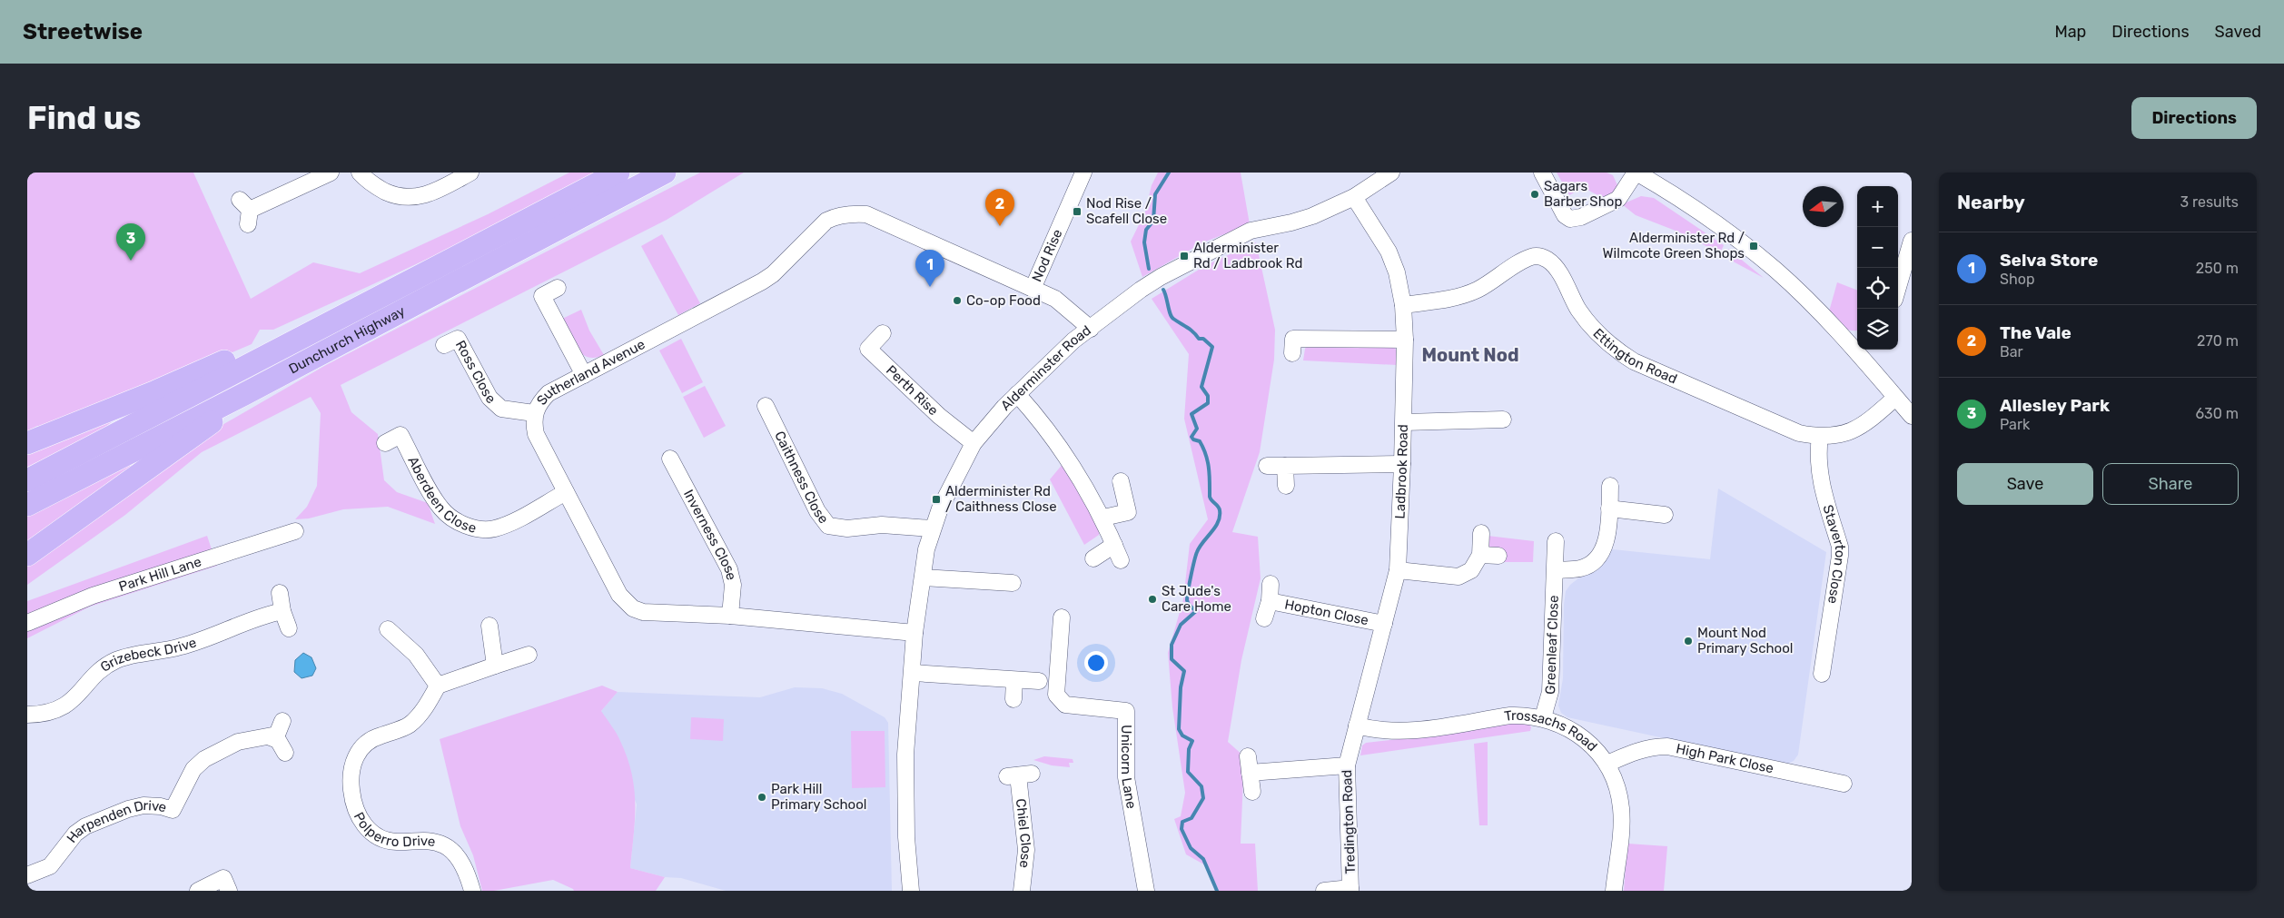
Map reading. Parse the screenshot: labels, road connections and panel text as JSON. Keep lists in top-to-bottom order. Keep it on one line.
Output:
{"streets":{"highway":["Dunchurch Highway"],"street":["Nod Rise","Ettington Road","Alderminster Road","Ross Close","Sutherland Avenue","Perth Rise","Ladbrook Road","Caithness Close","Aberdeen Close","Inverness Close","Staverton Close","Park Hill Lane","Hopton Close","Greenleaf Close","Grizebeck Drive","Trossachs Road","High Park Close","Unicorn Lane","Tredington Road","Polperro Drive","Harpenden Drive","Chiel Close"]},"crossings":[["Nod Rise","Sutherland Avenue"],["Ettington Road","Ladbrook Road"],["Ettington Road","Staverton Close"],["Alderminster Road","Sutherland Avenue"],["Alderminster Road","Perth Rise"],["Alderminster Road","Ladbrook Road"],["Alderminster Road","Caithness Close"],["Ross Close","Sutherland Avenue"],["Sutherland Avenue","Aberdeen Close"],["Sutherland Avenue","Inverness Close"],["Ladbrook Road","Hopton Close"],["Ladbrook Road","Trossachs Road"],["Ladbrook Road","Tredington Road"],["Greenleaf Close","Trossachs Road"],["Trossachs Road","High Park Close"]],"districts":["Mount Nod"],"places":{"other":["Sagars Barber Shop","Co-op Food","St Jude's Care Home","Mount Nod Primary School","Park Hill Primary School"],"transit":["Nod Rise / Scafell Close","Alderminister Rd / Wilmcote Green Shops","Alderminister Rd / Ladbrook Rd","Alderminister Rd / Caithness Close"]},"north":"left","page":{"header":"Streetwise","nav":["Map","Directions","Saved"],"buttons":["Directions",["Save","Share"]],"title":"Find us","heading":["Nearby","3 results"],"map_buttons":["+","−"],"pins":["2","3","1"],"list":[{"mark":"1","name":"Selva Store","note":"Shop","value":"250 m"},{"mark":"2","name":"The Vale","note":"Bar","value":"270 m"},{"mark":"3","name":"Allesley Park","note":"Park","value":"630 m"}]}}
